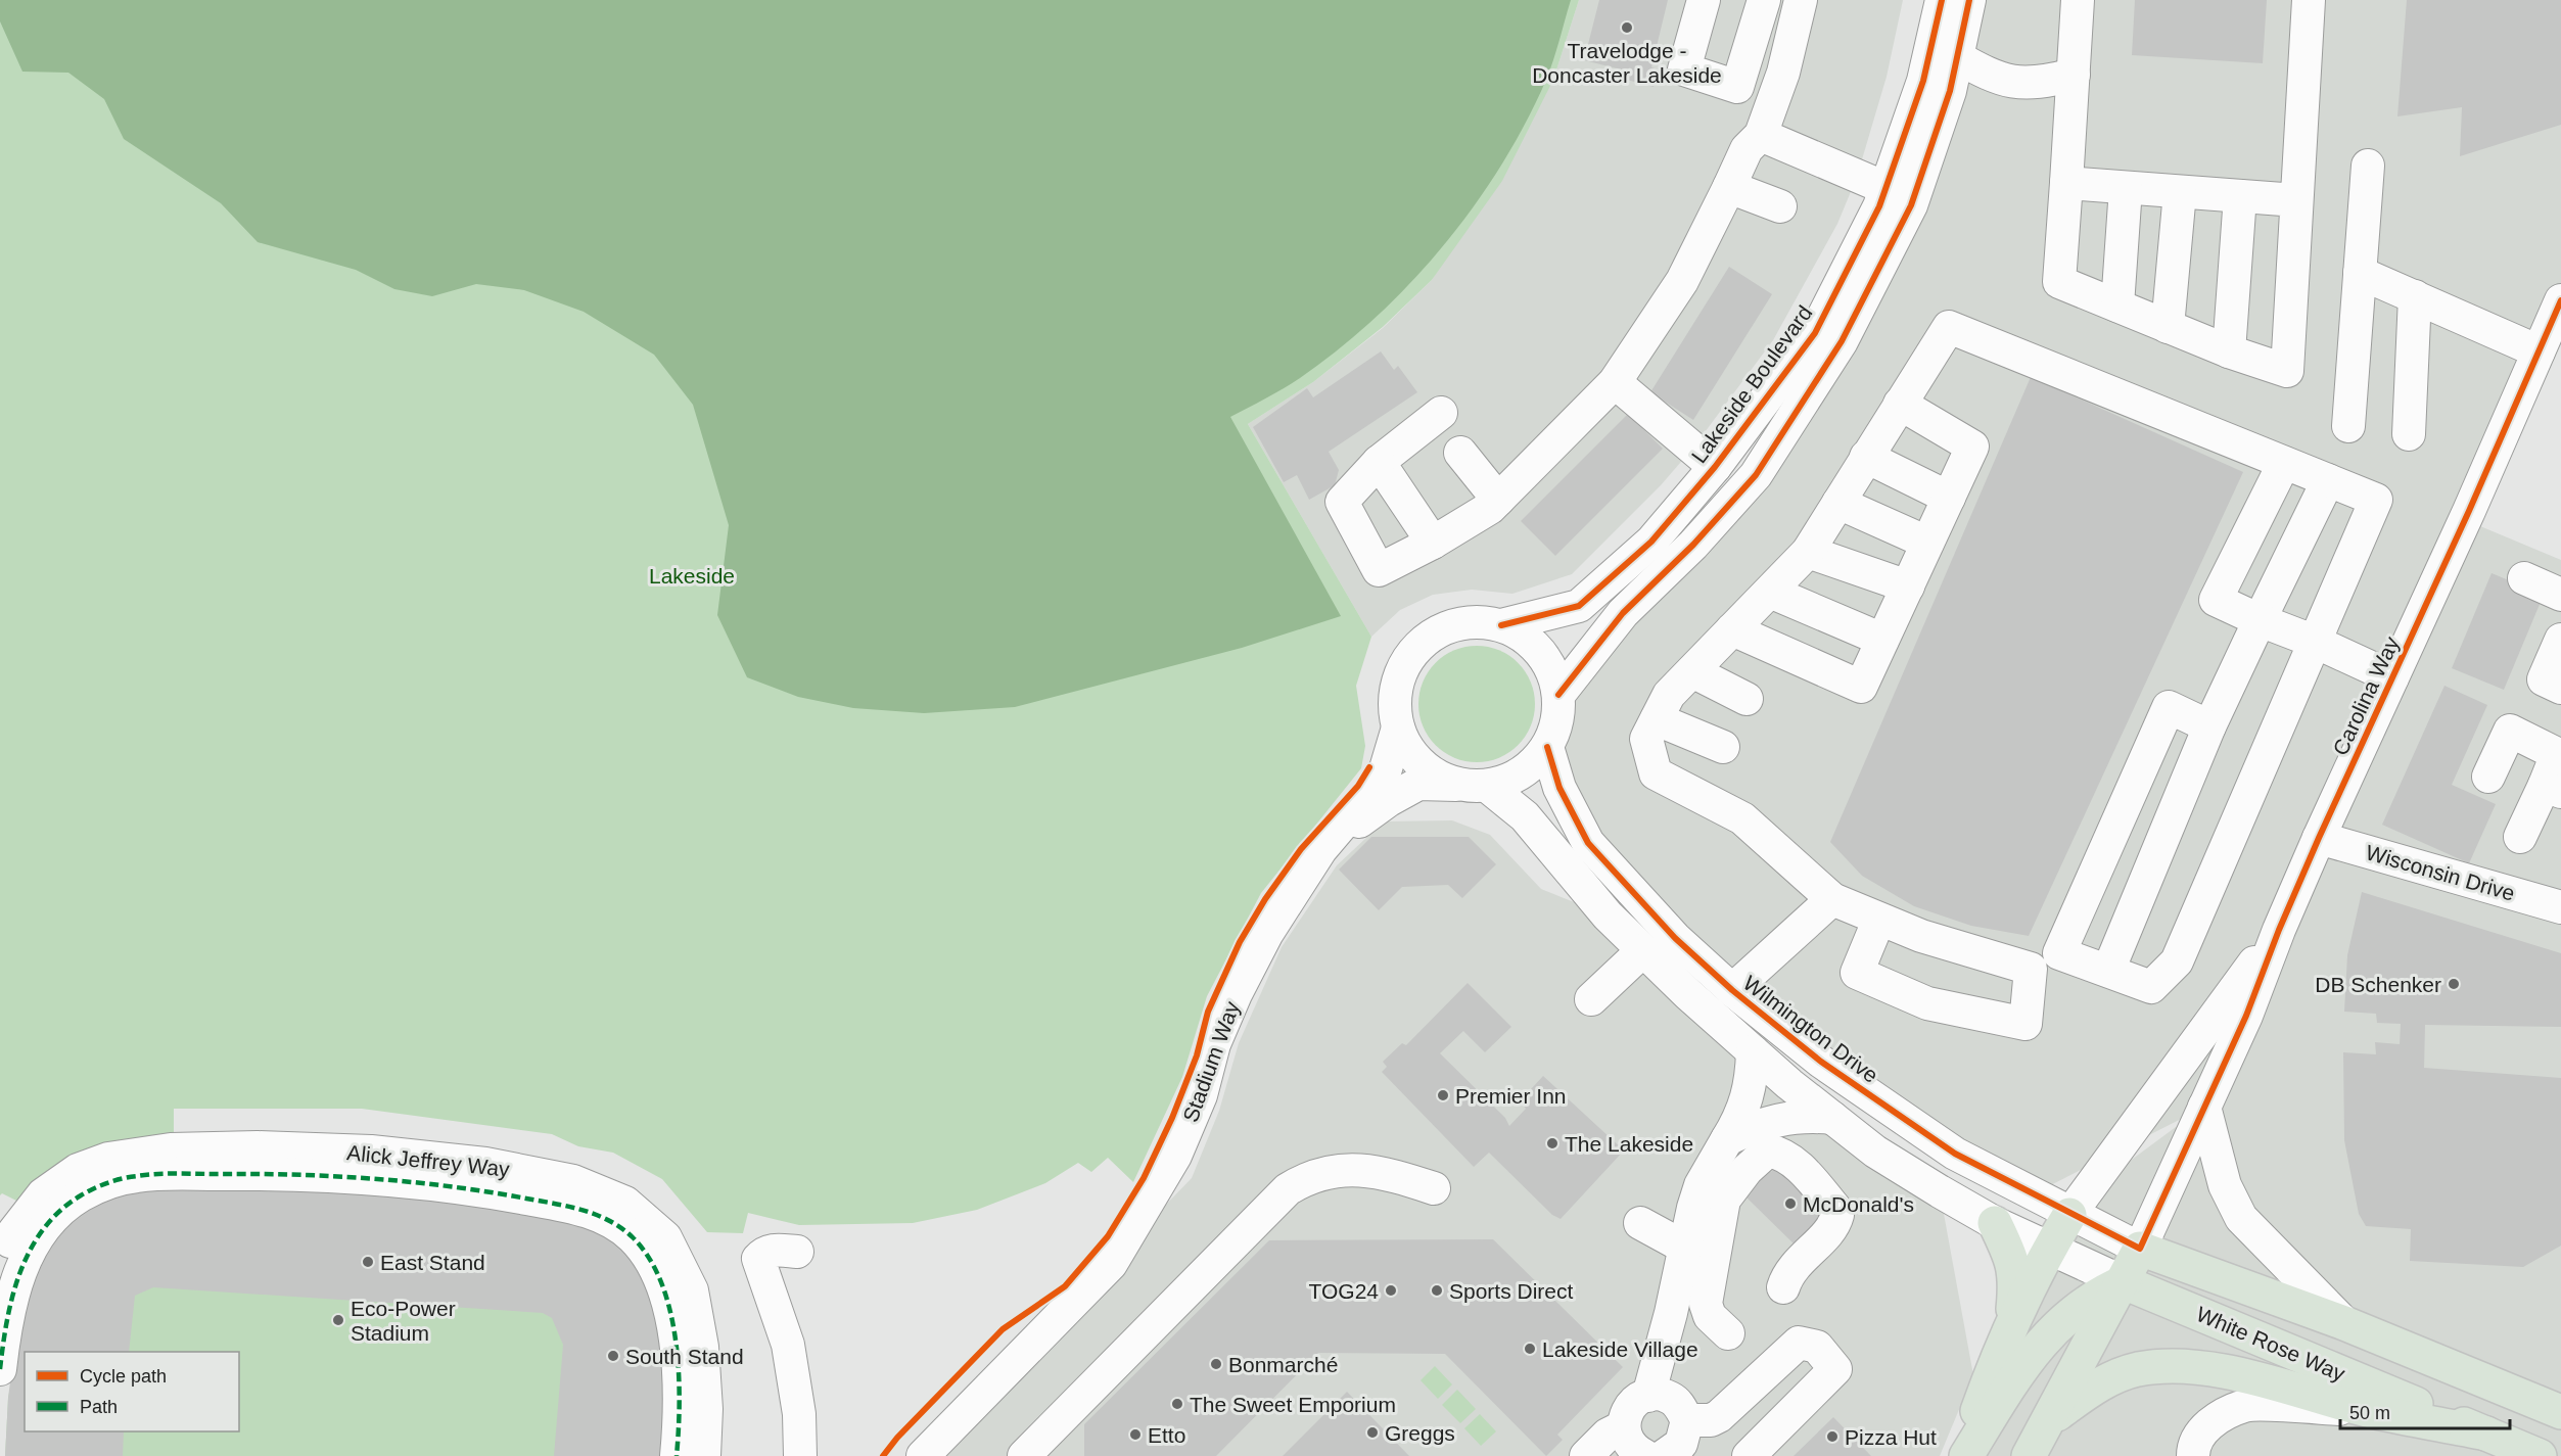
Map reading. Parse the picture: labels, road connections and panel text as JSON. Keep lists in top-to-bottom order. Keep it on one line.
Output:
{"streets":{"highway":["White Rose Way"],"street":["Lakeside Boulevard","Carolina Way","Wisconsin Drive","Wilmington Drive","Stadium Way","Alick Jeffrey Way"]},"crossings":[["Lakeside Boulevard","Wilmington Drive"],["Lakeside Boulevard","Stadium Way"],["Carolina Way","Wisconsin Drive"],["Carolina Way","Wilmington Drive"],["Carolina Way","White Rose Way"],["Wilmington Drive","Stadium Way"],["Wilmington Drive","White Rose Way"]],"parks":["Lakeside"],"places":["Travelodge - Doncaster Lakeside","DB Schenker","Premier Inn","The Lakeside","McDonald's","East Stand","TOG24","Sports Direct","Eco-Power Stadium","Lakeside Village","South Stand","Bonmarché","The Sweet Emporium","Greggs","Etto","Pizza Hut"],"legend":["Cycle path","Path"],"scale_bar":"50 m"}
